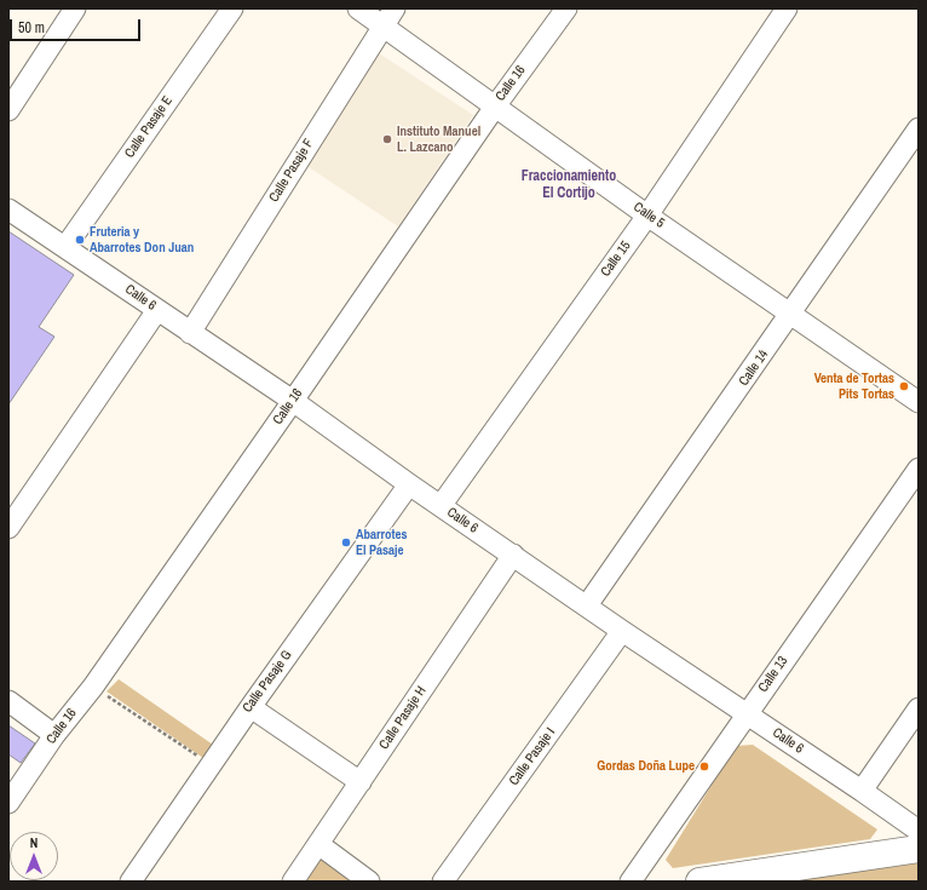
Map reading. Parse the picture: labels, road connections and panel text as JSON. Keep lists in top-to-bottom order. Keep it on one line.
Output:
{"streets":{"street":["Calle 16","Calle Pasaje E","Calle Pasaje F","Calle 5","Calle 15","Calle 6","Calle 14","Calle 13","Calle Pasaje G","Calle Pasaje H","Calle Pasaje I"]},"crossings":[["Calle 16","Calle 5"],["Calle 16","Calle 6"],["Calle Pasaje E","Calle 6"],["Calle Pasaje F","Calle 5"],["Calle Pasaje F","Calle 6"],["Calle 5","Calle 15"],["Calle 5","Calle 14"],["Calle 15","Calle 6"],["Calle 6","Calle 14"],["Calle 6","Calle 13"],["Calle 6","Calle Pasaje G"],["Calle 6","Calle Pasaje H"],["Calle 6","Calle Pasaje I"]],"districts":["Fraccionamiento El Cortijo"],"places":["Instituto Manuel L. Lazcano","Fruteria y Abarrotes Don Juan","Venta de Tortas Pits Tortas","Abarrotes El Pasaje","Gordas Doña Lupe"],"scale_bar":"50 m","north":"top"}
